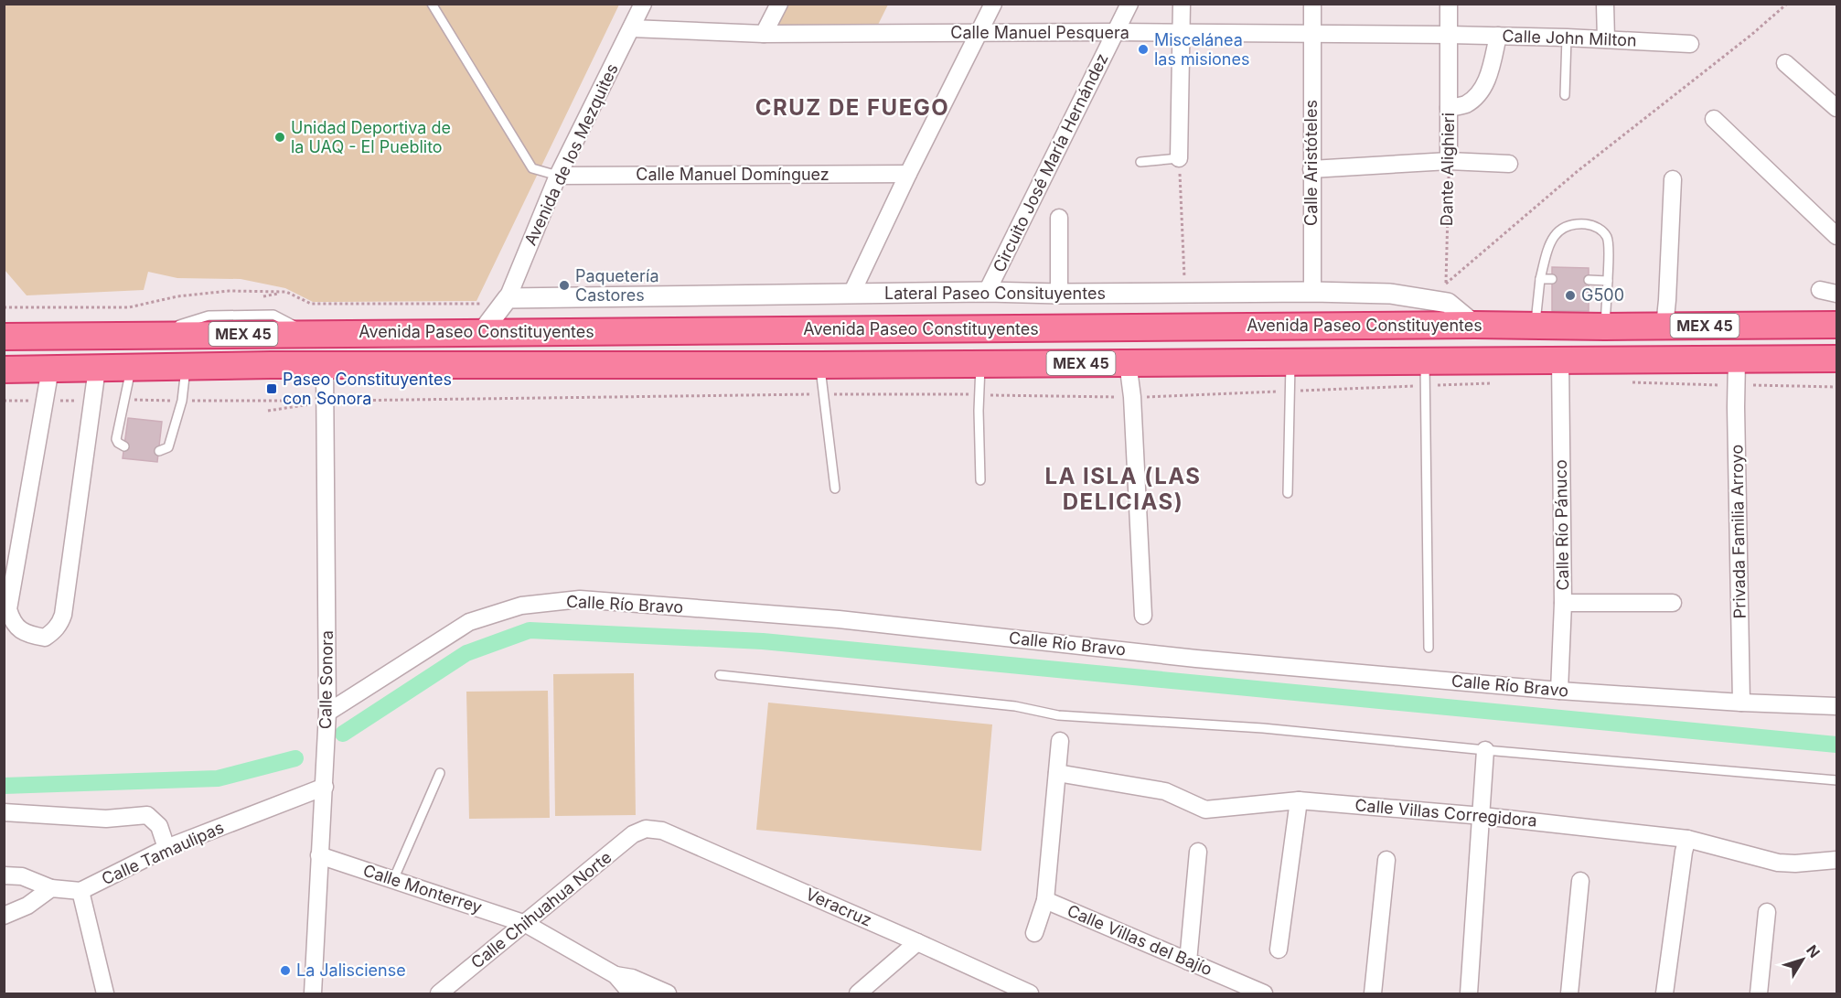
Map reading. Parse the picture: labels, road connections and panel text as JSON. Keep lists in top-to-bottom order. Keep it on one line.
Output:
{"streets":{"highway":["Avenida Paseo Constituyentes","MEX 45"],"street":["Calle Manuel Pesquera","Calle John Milton","Avenida de los Mezquites","Circuito José María Hernández","Calle Aristóteles","Dante Alighieri","Calle Manuel Domínguez","Lateral Paseo Consituyentes","Calle Río Pánuco","Privada Familia Arroyo","Calle Río Bravo","Calle Sonora","Calle Villas Corregidora","Calle Tamaulipas","Calle Monterrey","Veracruz","Calle Chihuahua Norte","Calle Villas del Bajío"]},"crossings":[["Calle Manuel Pesquera","Calle John Milton"],["Calle Manuel Pesquera","Avenida de los Mezquites"],["Calle Manuel Pesquera","Circuito José María Hernández"],["Calle Manuel Pesquera","Calle Aristóteles"],["Calle Manuel Pesquera","Dante Alighieri"],["Calle John Milton","Dante Alighieri"],["Avenida de los Mezquites","Calle Manuel Domínguez"],["Avenida de los Mezquites","Lateral Paseo Consituyentes"],["Avenida de los Mezquites","Avenida Paseo Constituyentes"],["Circuito José María Hernández","Lateral Paseo Consituyentes"],["Calle Aristóteles","Lateral Paseo Consituyentes"],["Lateral Paseo Consituyentes","Avenida Paseo Constituyentes"],["Avenida Paseo Constituyentes","Calle Río Pánuco"],["Avenida Paseo Constituyentes","Privada Familia Arroyo"],["Avenida Paseo Constituyentes","Calle Sonora"],["Calle Río Pánuco","Calle Río Bravo"],["Privada Familia Arroyo","Calle Río Bravo"],["Calle Río Bravo","Calle Sonora"],["Calle Sonora","Calle Tamaulipas"],["Calle Sonora","Calle Monterrey"],["Calle Monterrey","Calle Chihuahua Norte"],["Veracruz","Calle Chihuahua Norte"]],"districts":["CRUZ DE FUEGO","LA ISLA (LAS DELICIAS)"],"places":{"other":["Miscelánea las misiones","Unidad Deportiva de la UAQ - El Pueblito","Paquetería Castores","G500","La Jalisciense"],"transit":["Paseo Constituyentes con Sonora"]},"north":"top right"}
